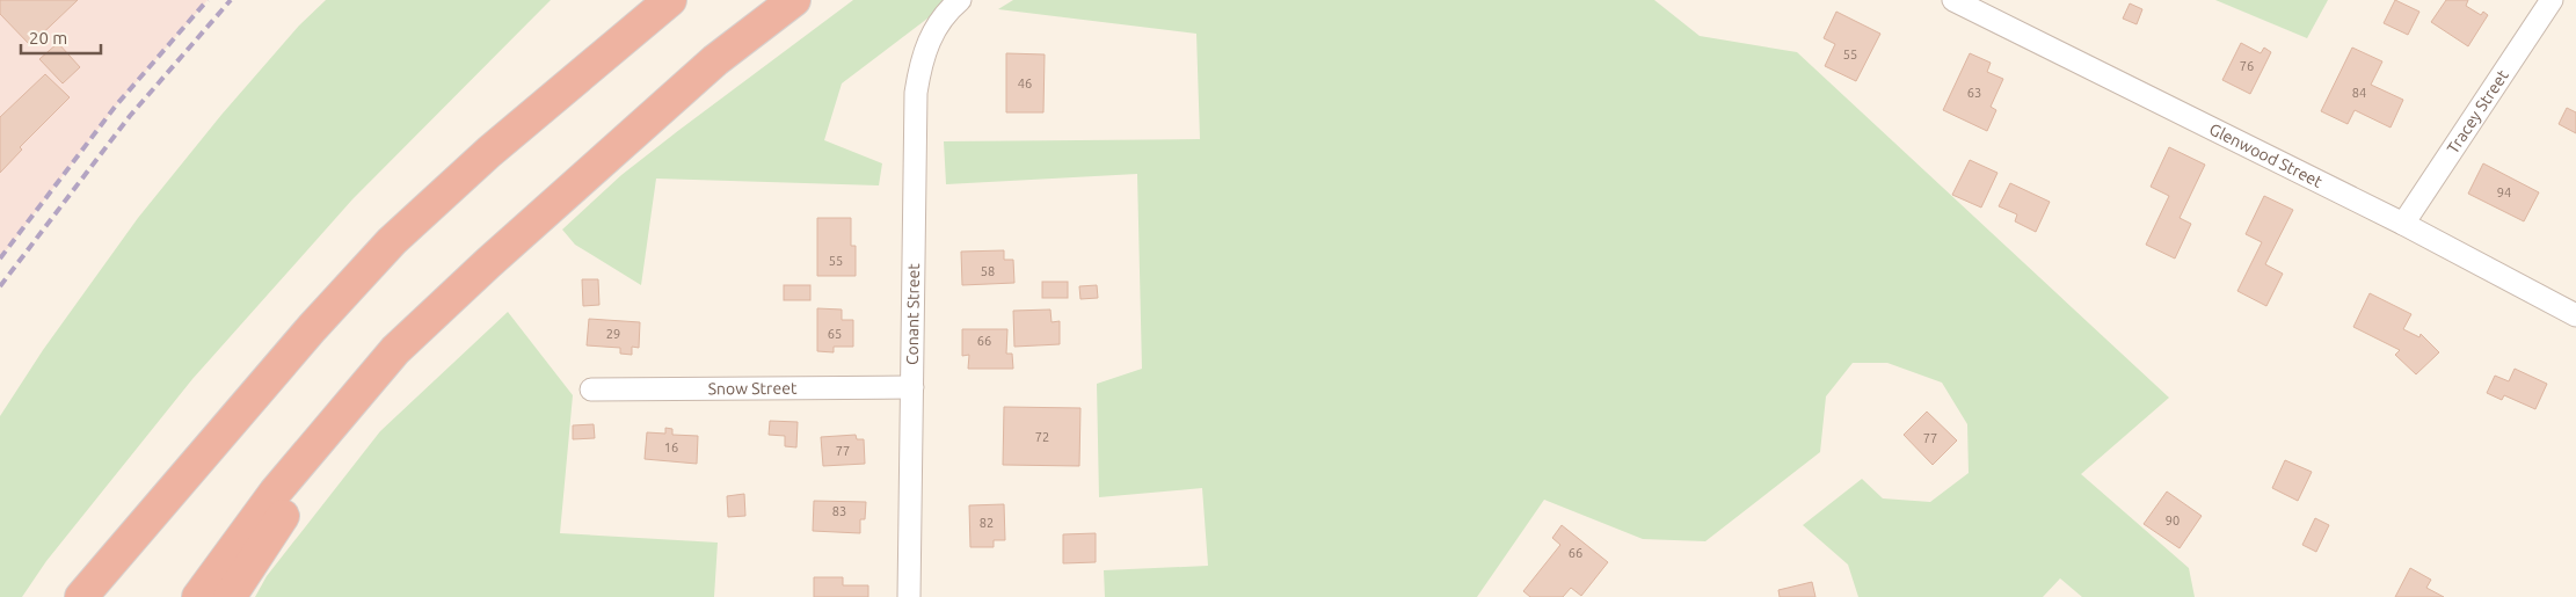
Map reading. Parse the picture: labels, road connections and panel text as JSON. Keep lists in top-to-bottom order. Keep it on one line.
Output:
{"streets":{"street":["Tracey Street","Glenwood Street","Conant Street","Snow Street"]},"crossings":[["Tracey Street","Glenwood Street"],["Conant Street","Snow Street"]],"house_numbers":["55","76","46","63","84","94","55","58","29","65","66","72","77","16","77","83","90","82","66"],"scale_bar":"20 m"}
